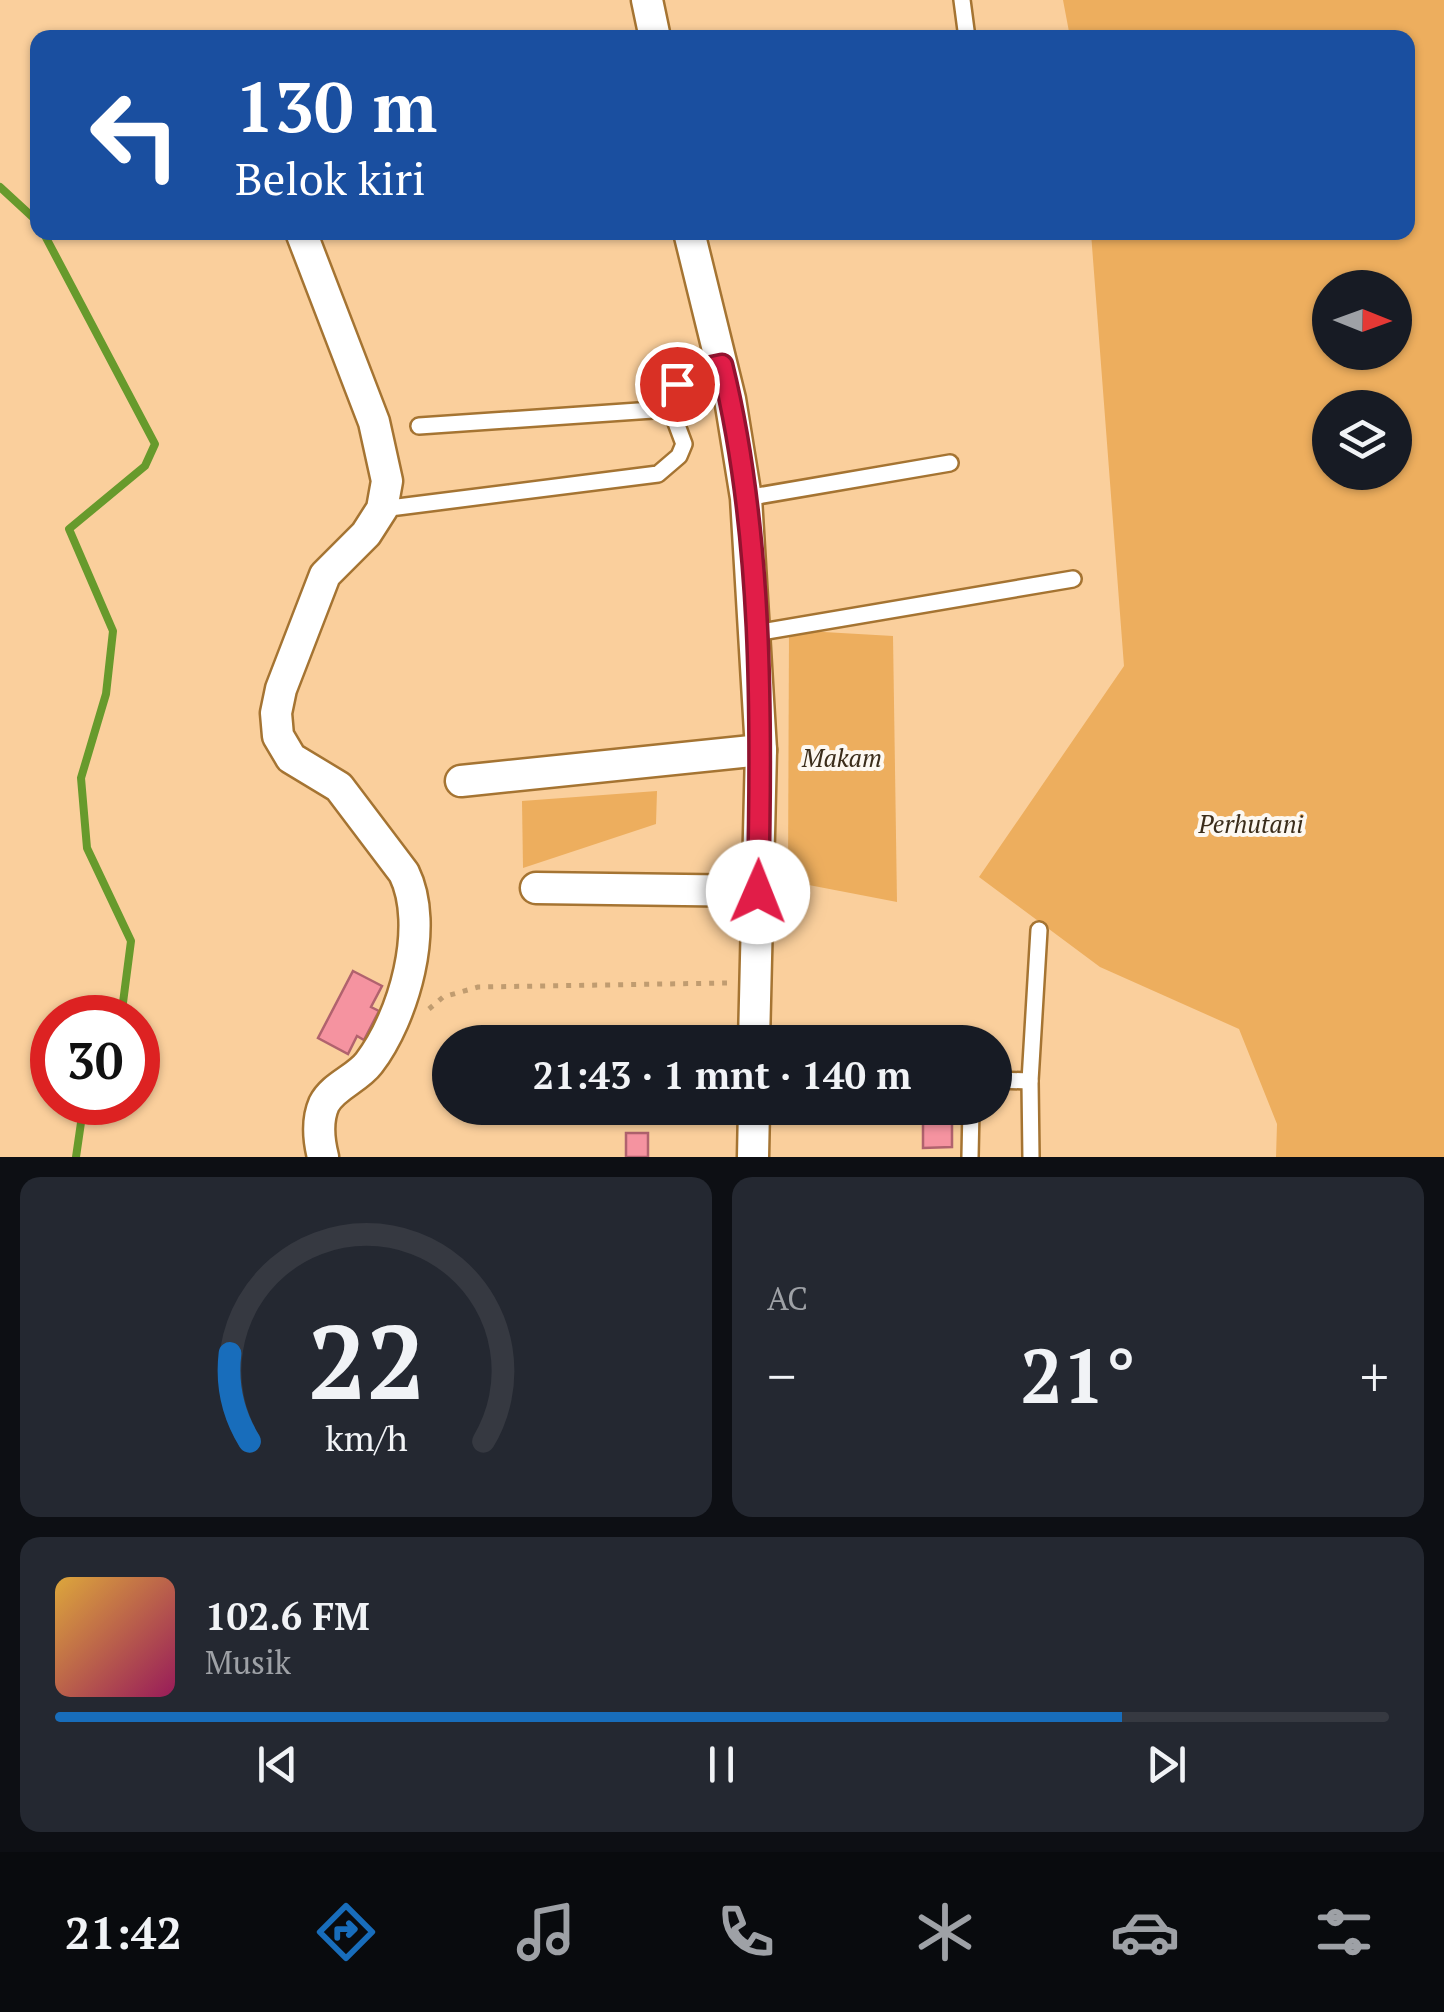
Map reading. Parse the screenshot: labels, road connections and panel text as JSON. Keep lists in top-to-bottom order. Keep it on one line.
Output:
{"parks":["Makam","Perhutani"],"north":"right","page":{"turn":["130 m","Belok kiri"],"limit":"30","trip":"21:43 · 1 mnt · 140 m","tile":"AC","heat":["−","21°","+"],"song":["102.6 FM","Musik"],"tabs":"21:42","gauge":["22","km/h"]}}
